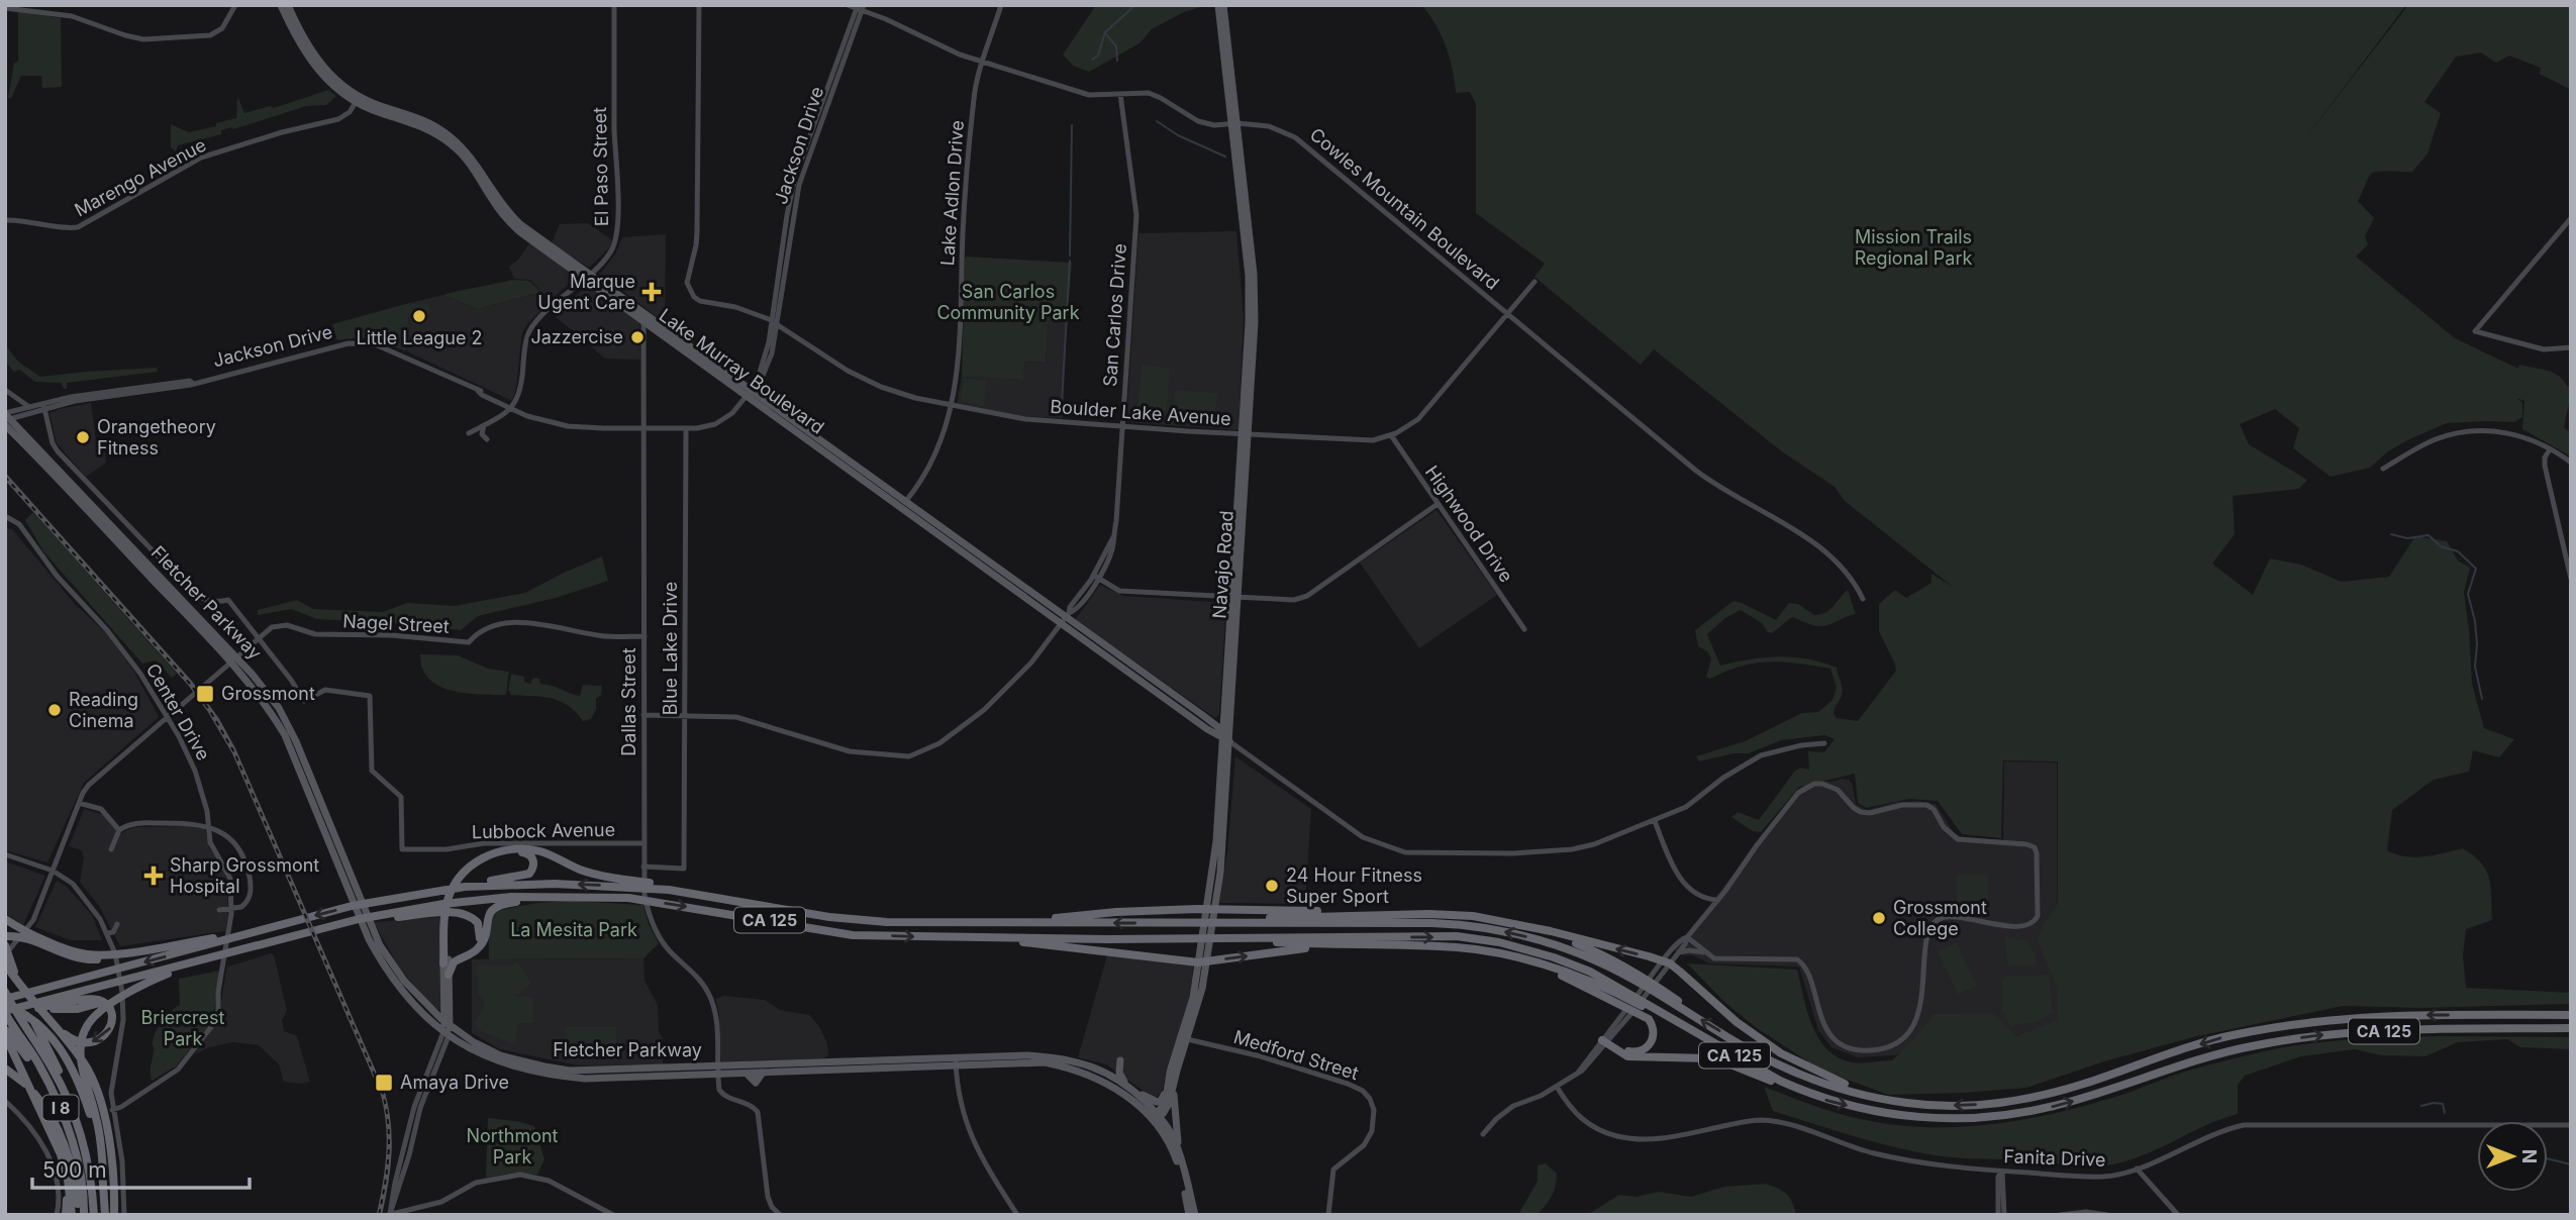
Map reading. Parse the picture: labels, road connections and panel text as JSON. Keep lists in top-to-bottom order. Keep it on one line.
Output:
{"streets":{"highway":["CA 125","I 8"],"main road":["Lake Murray Boulevard","Navajo Road","Fletcher Parkway"],"street":["Jackson Drive","El Paso Street","Marengo Avenue","Lake Adlon Drive","Cowles Mountain Boulevard","San Carlos Drive","Boulder Lake Avenue","Highwood Drive","Nagel Street","Blue Lake Drive","Dallas Street","Center Drive","Lubbock Avenue","Medford Street","Fanita Drive"]},"crossings":[["Jackson Drive","El Paso Street"],["Jackson Drive","Cowles Mountain Boulevard"],["Jackson Drive","Lake Murray Boulevard"],["Jackson Drive","Boulder Lake Avenue"],["Jackson Drive","Fletcher Parkway"],["Jackson Drive","Blue Lake Drive"],["Jackson Drive","Dallas Street"],["El Paso Street","Lake Murray Boulevard"],["Marengo Avenue","Lake Murray Boulevard"],["Lake Adlon Drive","Cowles Mountain Boulevard"],["Lake Adlon Drive","Lake Murray Boulevard"],["Lake Adlon Drive","Boulder Lake Avenue"],["Cowles Mountain Boulevard","San Carlos Drive"],["Cowles Mountain Boulevard","Boulder Lake Avenue"],["Cowles Mountain Boulevard","Navajo Road"],["San Carlos Drive","Lake Murray Boulevard"],["San Carlos Drive","Boulder Lake Avenue"],["San Carlos Drive","Blue Lake Drive"],["San Carlos Drive","Dallas Street"],["Lake Murray Boulevard","Navajo Road"],["Lake Murray Boulevard","Dallas Street"],["Boulder Lake Avenue","Highwood Drive"],["Boulder Lake Avenue","Navajo Road"],["Navajo Road","Fletcher Parkway"],["Navajo Road","Medford Street"],["Fletcher Parkway","Nagel Street"],["Fletcher Parkway","Dallas Street"],["Nagel Street","Dallas Street"],["Nagel Street","Center Drive"],["Nagel Street","Lubbock Avenue"],["Blue Lake Drive","Dallas Street"],["Dallas Street","Lubbock Avenue"],["CA 125","I 8"]],"parks":["Mission Trails Regional Park","San Carlos Community Park","La Mesita Park","Briercrest Park","Northmont Park"],"places":{"health":["Marque Ugent Care","Sharp Grossmont Hospital"],"other":["Little League 2","Jazzercise","Orangetheory Fitness","Reading Cinema","24 Hour Fitness Super Sport","Grossmont College"],"transit":["Grossmont","Amaya Drive"]},"scale_bar":"500 m","north":"right"}
